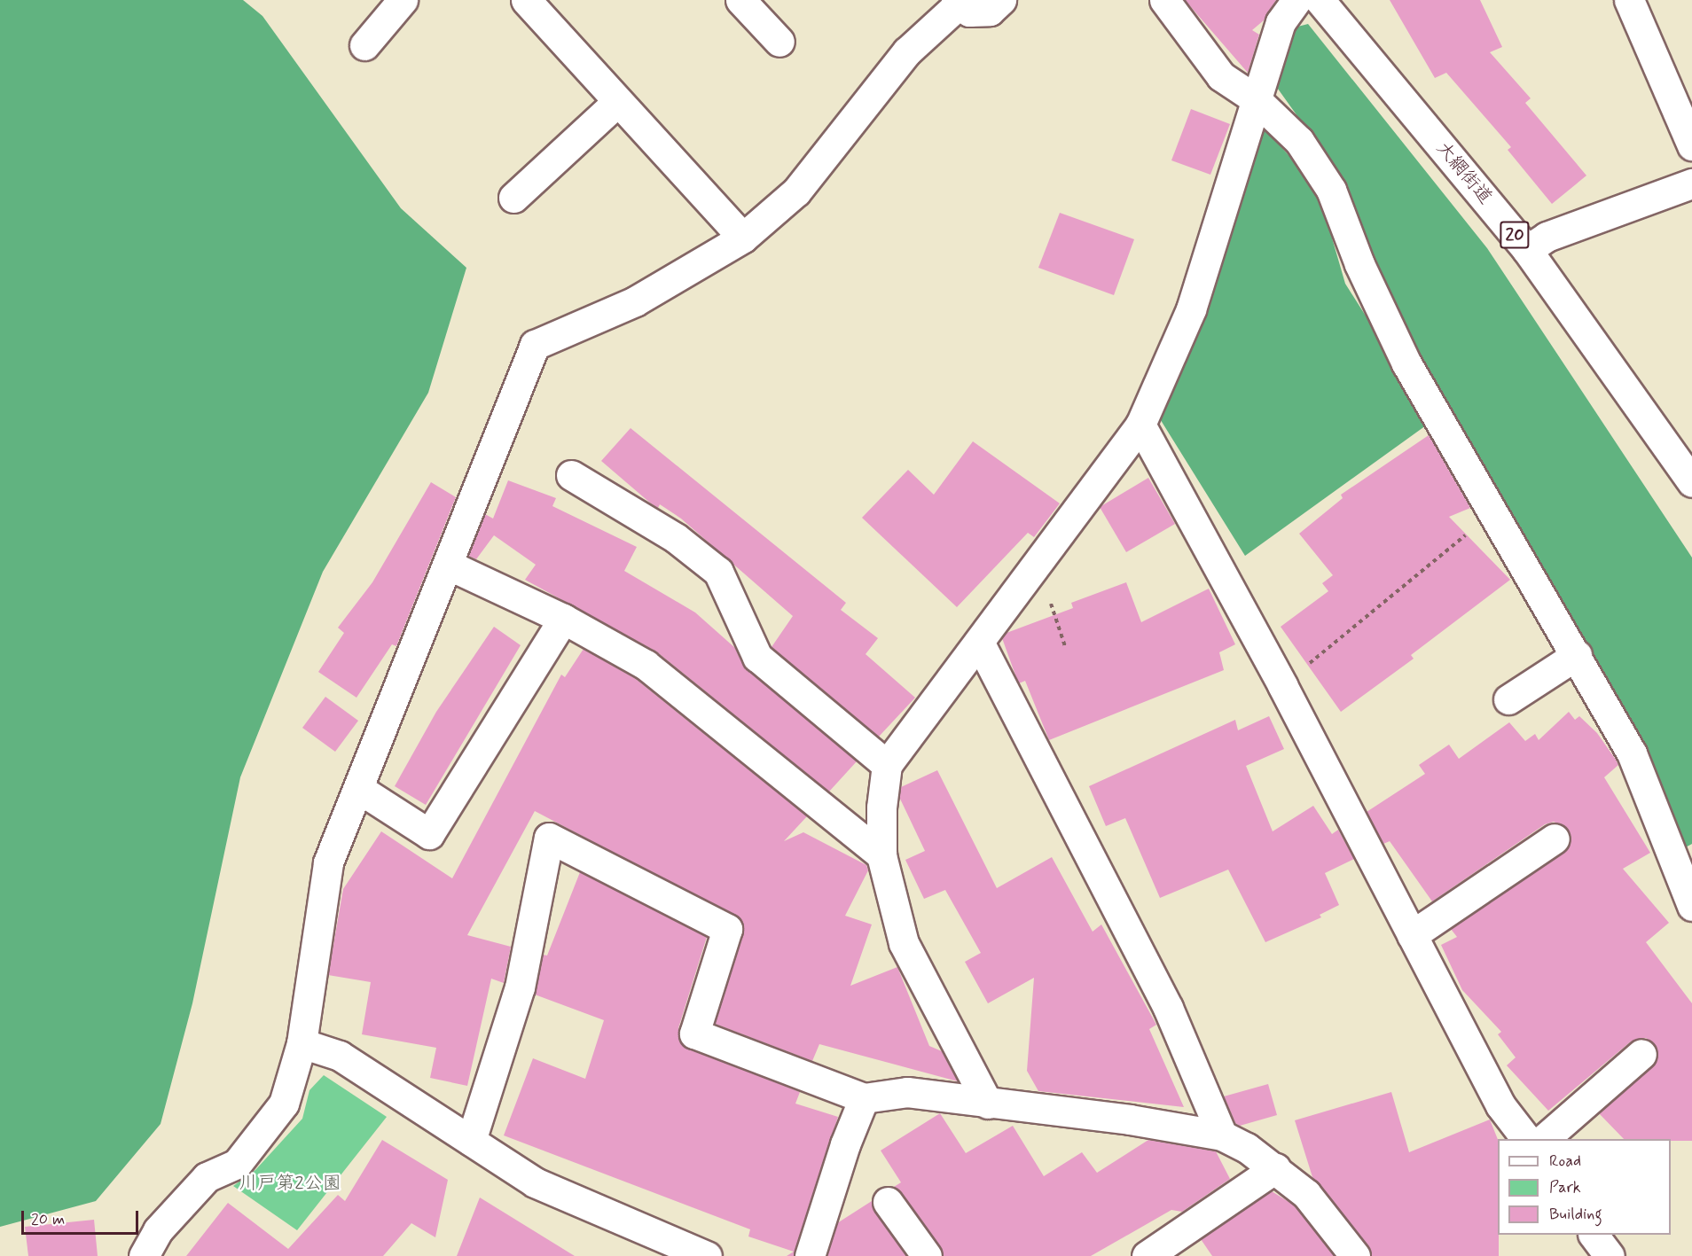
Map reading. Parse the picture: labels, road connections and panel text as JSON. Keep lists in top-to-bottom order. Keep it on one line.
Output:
{"streets":{"street":["大網街道","20"]},"parks":["川戸第2公園"],"legend":["Road","Park","Building"],"scale_bar":"20 m"}
